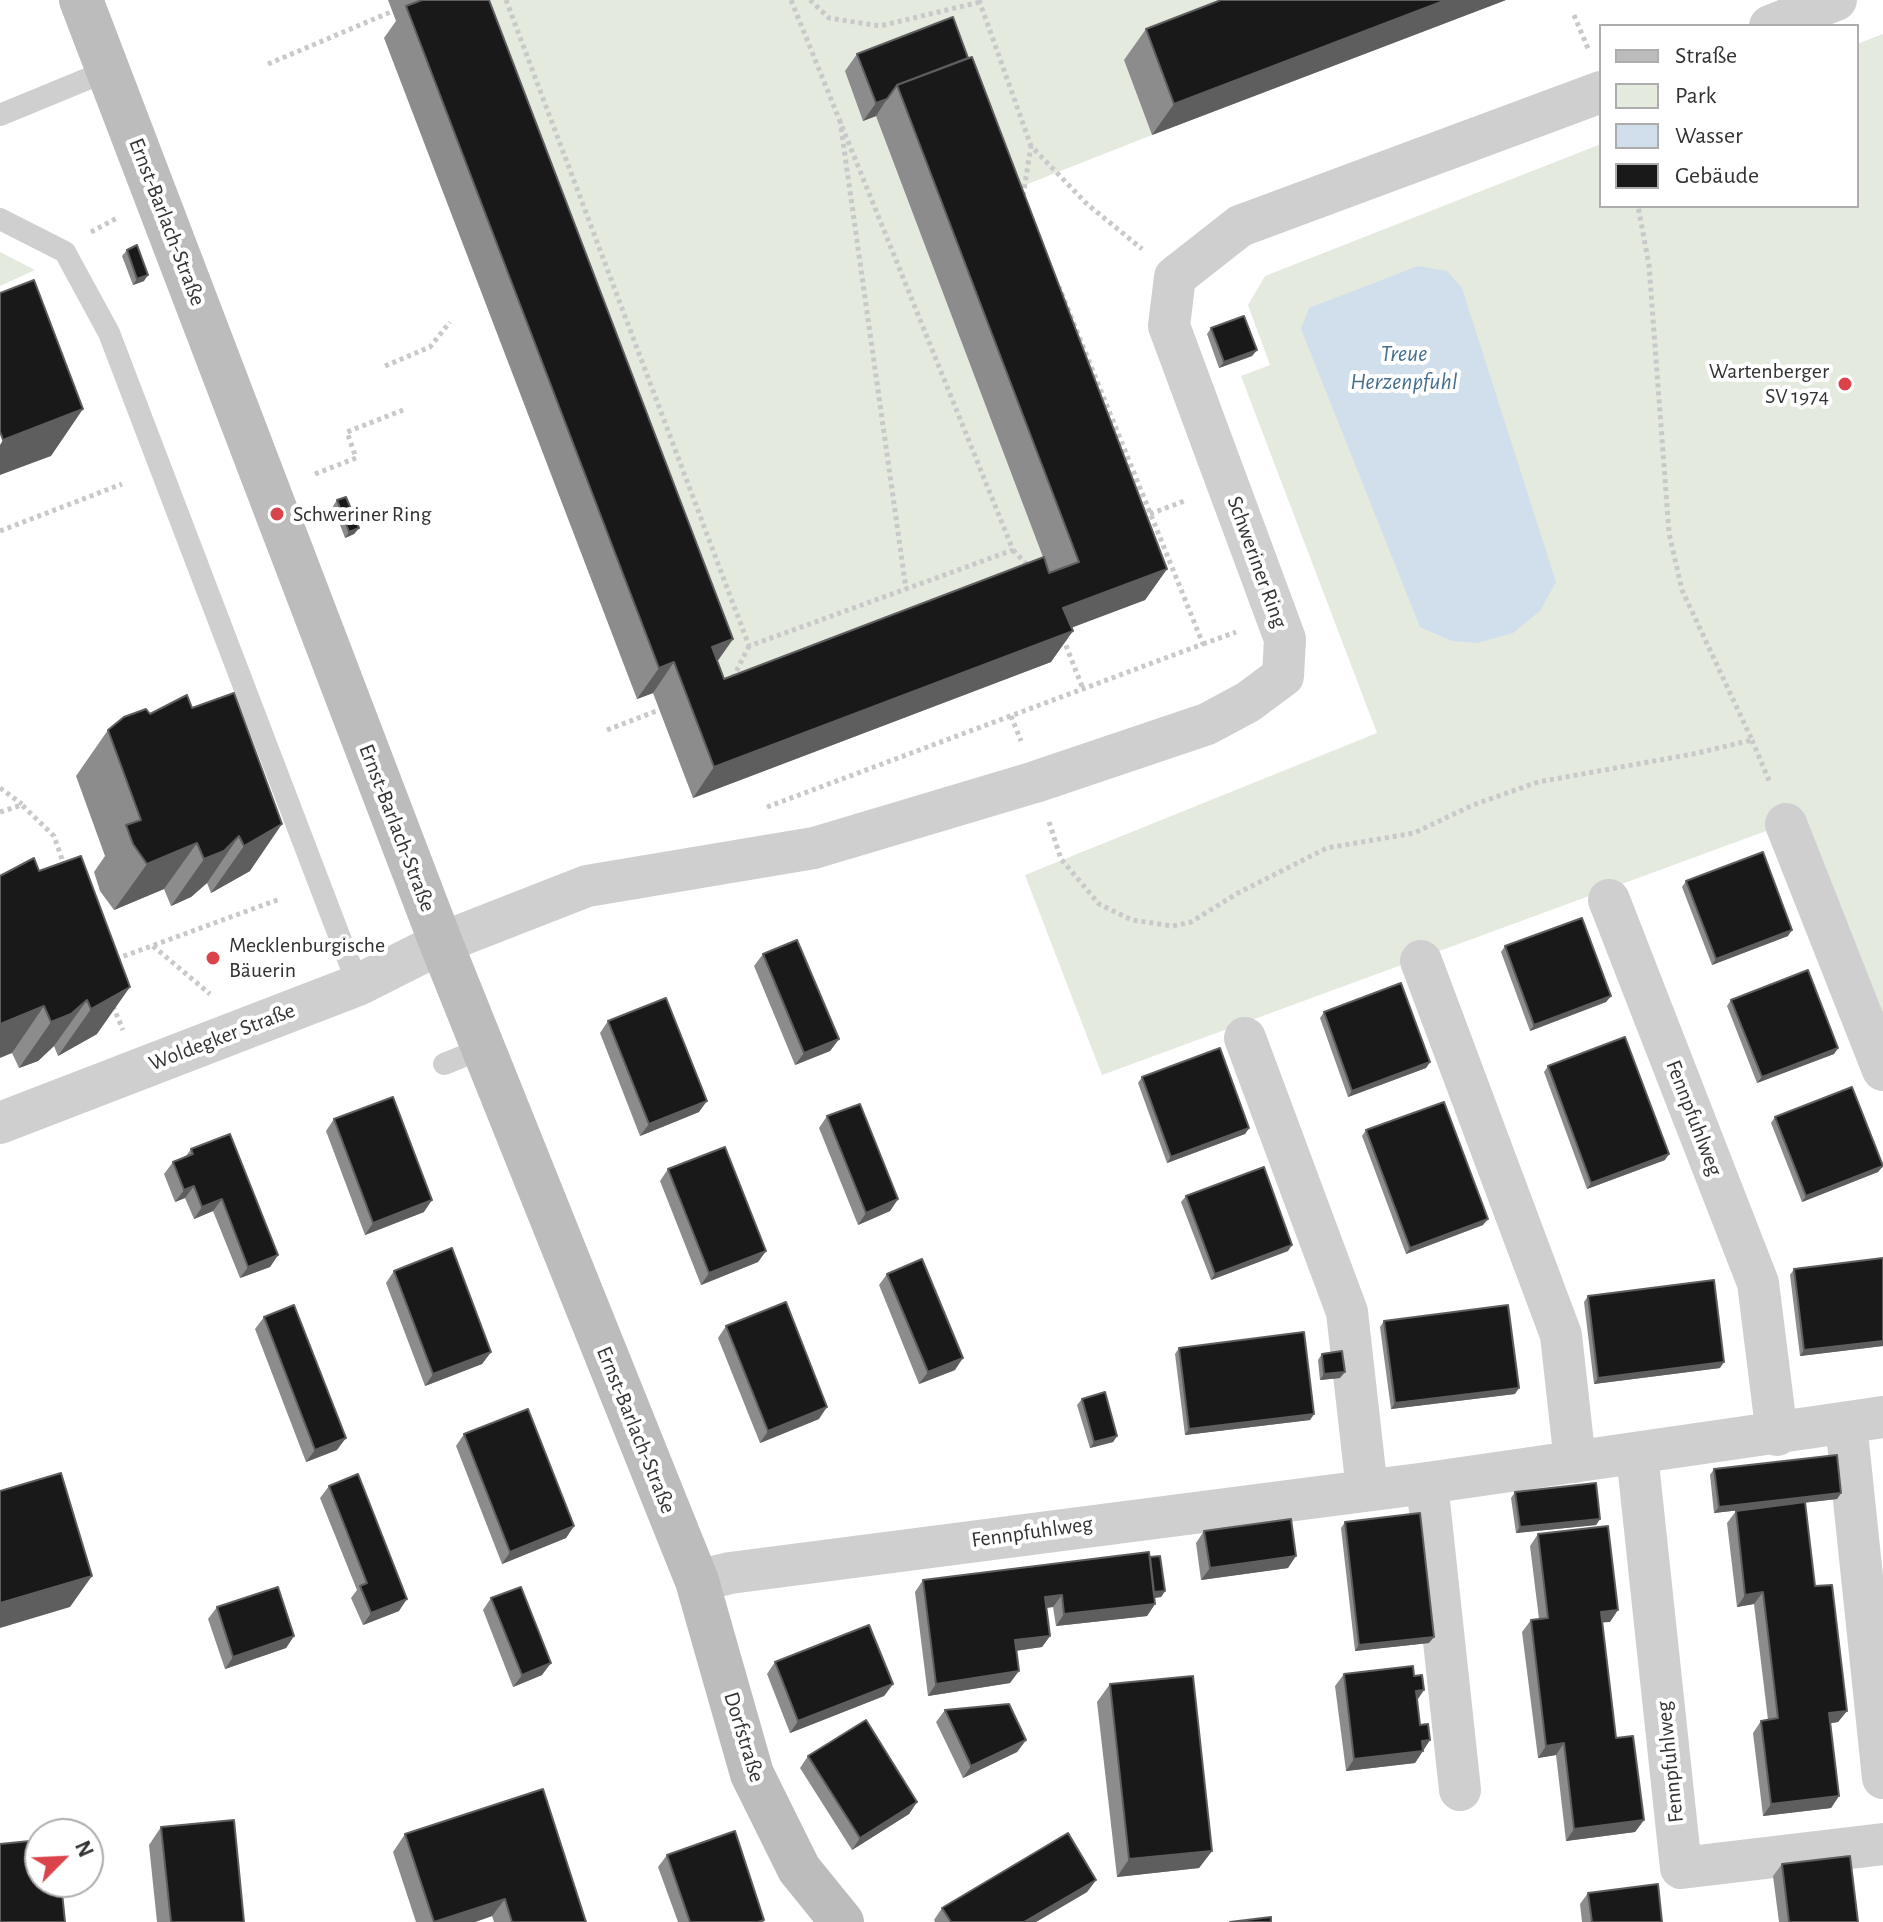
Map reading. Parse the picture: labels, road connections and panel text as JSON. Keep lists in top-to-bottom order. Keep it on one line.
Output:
{"streets":{"main road":["Ernst-Barlach-Straße","Dorfstraße"],"street":["Schweriner Ring","Woldegker Straße","Fennpfuhlweg"]},"crossings":[["Ernst-Barlach-Straße","Schweriner Ring"],["Ernst-Barlach-Straße","Woldegker Straße"],["Ernst-Barlach-Straße","Fennpfuhlweg"],["Ernst-Barlach-Straße","Dorfstraße"],["Schweriner Ring","Woldegker Straße"],["Fennpfuhlweg","Dorfstraße"]],"water":["Treue Herzenpfuhl"],"places":["Wartenberger SV 1974","Schweriner Ring","Mecklenburgische Bäuerin"],"legend":["Straße","Park","Wasser","Gebäude"],"north":"top right"}
